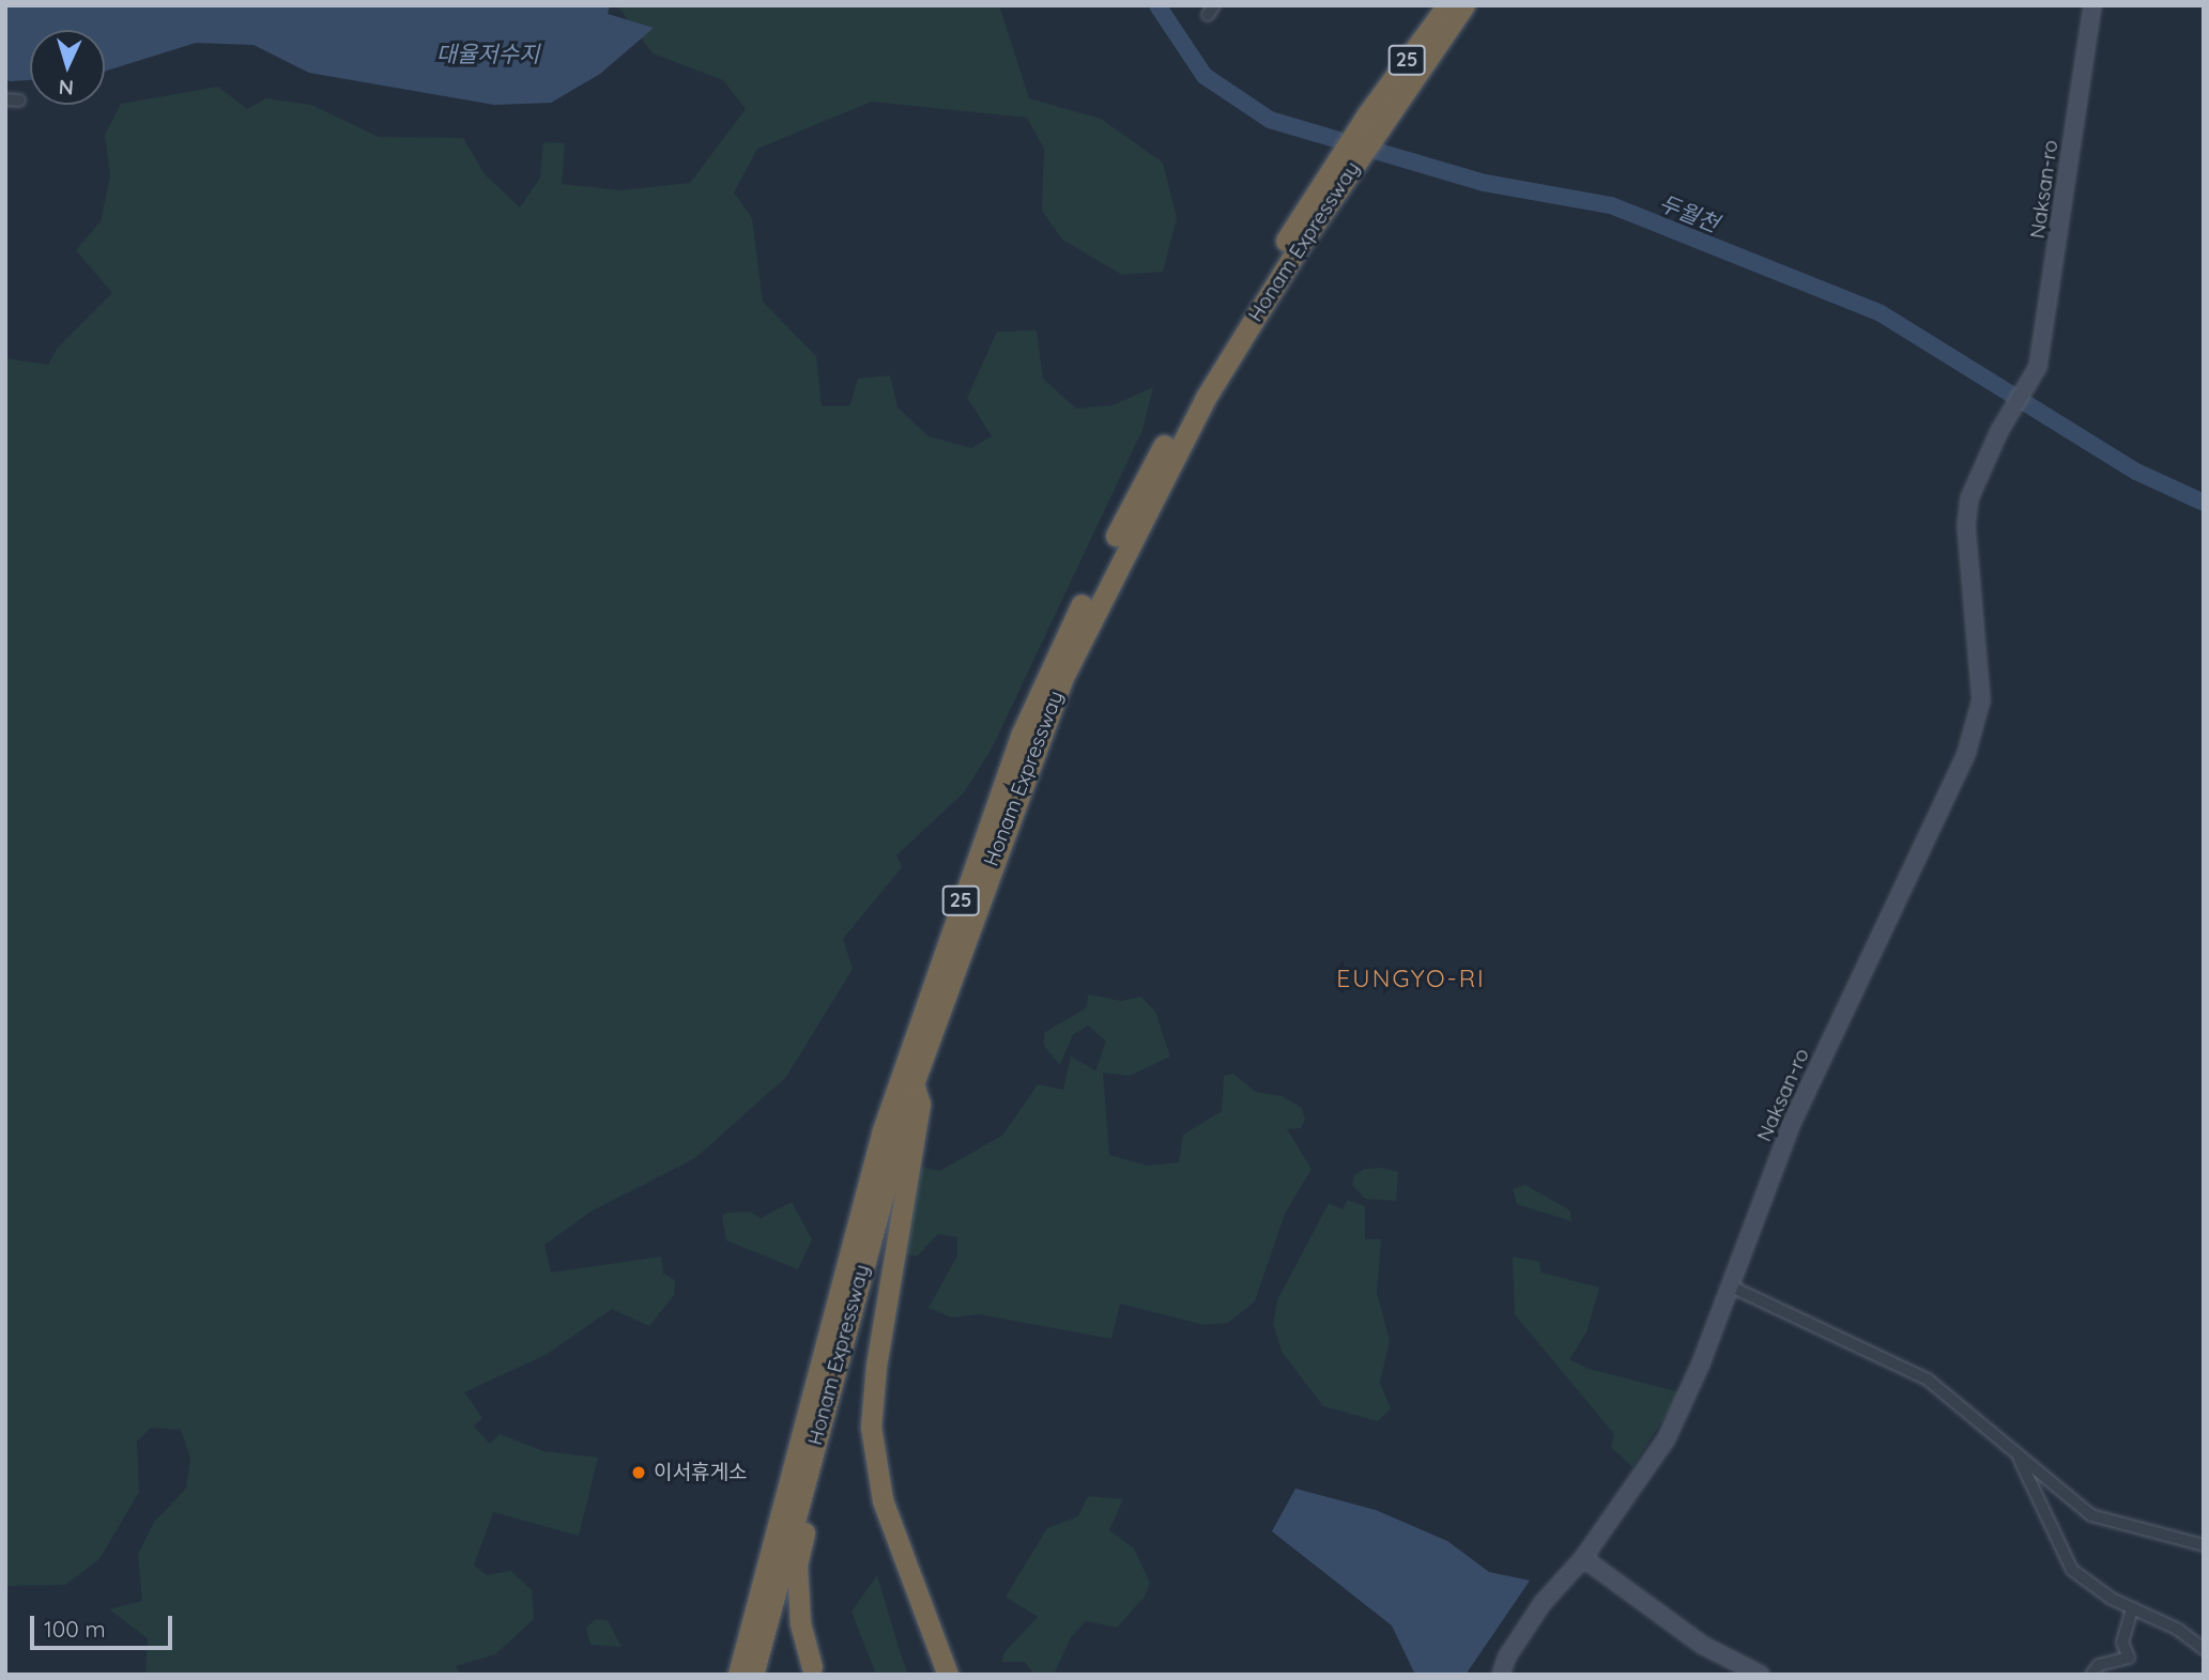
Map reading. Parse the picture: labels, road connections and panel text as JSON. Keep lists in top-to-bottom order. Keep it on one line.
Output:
{"streets":{"highway":["25","Honam Expressway"],"street":["Naksan-ro"]},"districts":["EUNGYO-RI"],"water":["대율저수지","두월천"],"places":["이서휴게소"],"scale_bar":"100 m","north":"bottom"}
